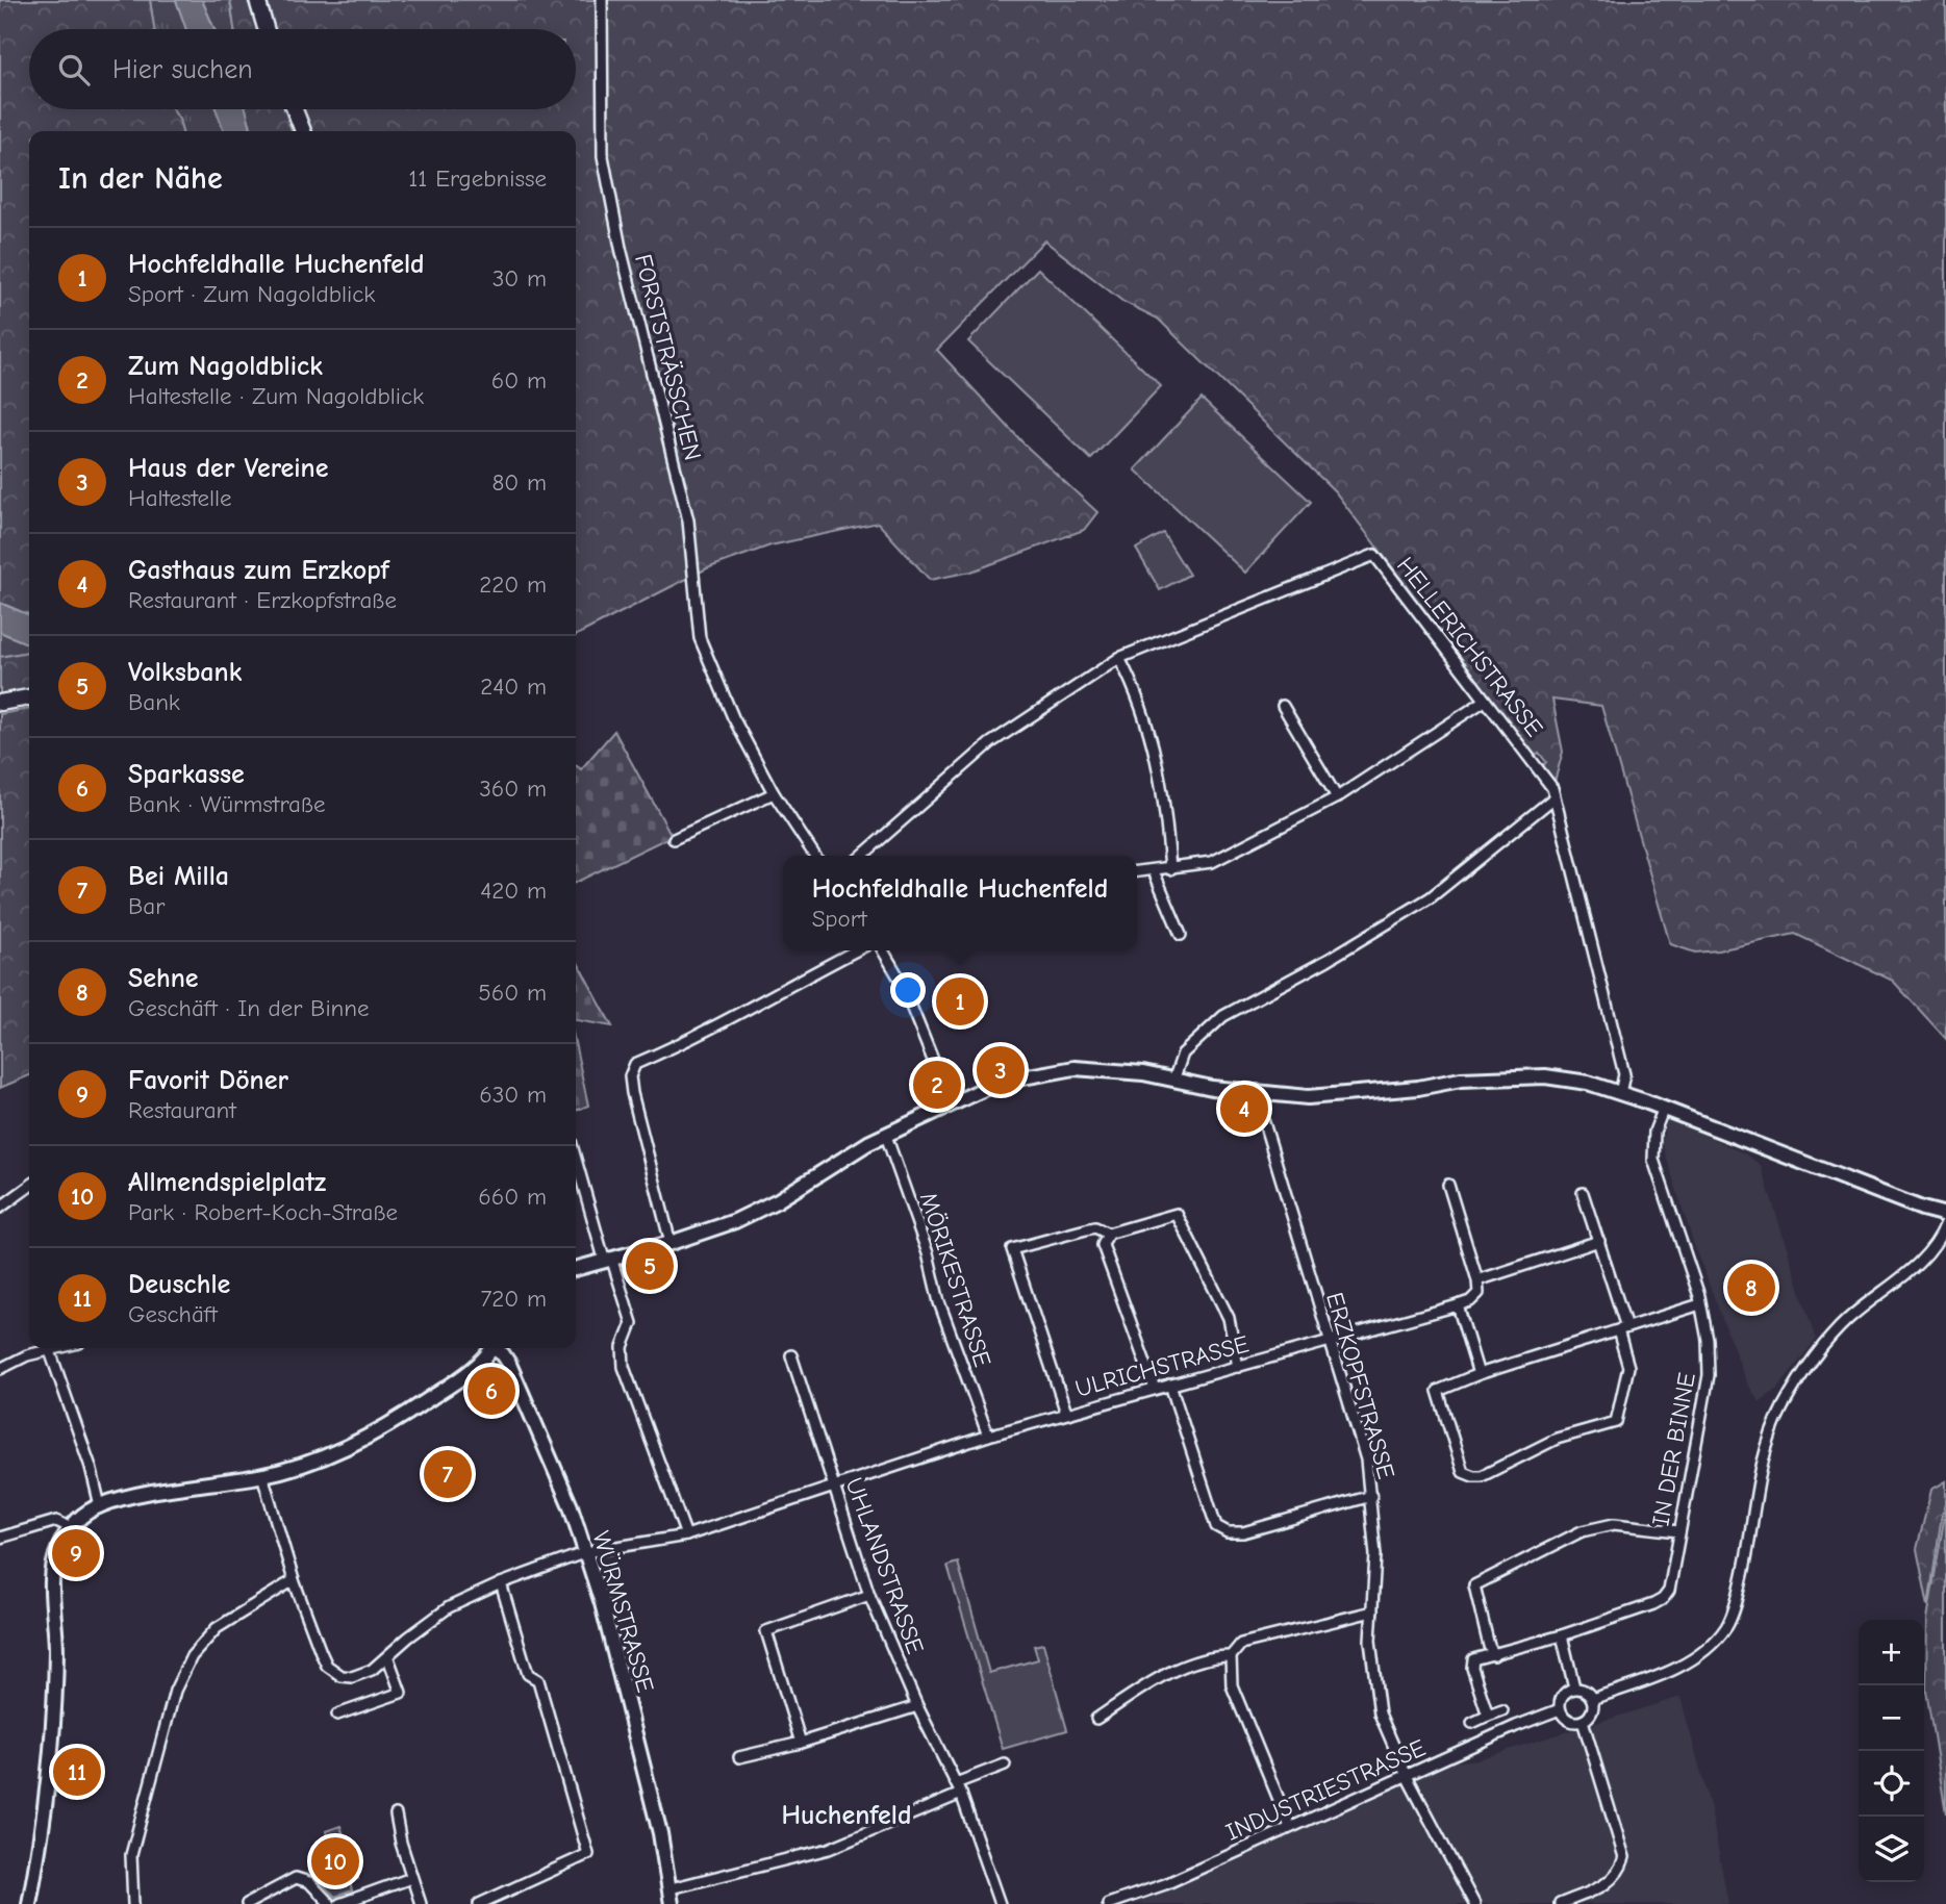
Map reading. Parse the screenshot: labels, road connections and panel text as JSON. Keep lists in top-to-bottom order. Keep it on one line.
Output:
{"streets":{"main road":["WÜRMSTRASSE"],"street":["FORSTSTRÄSSCHEN","HELLERICHSTRASSE","MÖRIKESTRASSE","ULRICHSTRASSE","ERZKOPFSTRASSE","IN DER BINNE","UHLANDSTRASSE","INDUSTRIESTRASSE"]},"crossings":[["MÖRIKESTRASSE","ULRICHSTRASSE"],["ULRICHSTRASSE","ERZKOPFSTRASSE"],["ULRICHSTRASSE","UHLANDSTRASSE"],["ULRICHSTRASSE","WÜRMSTRASSE"],["ERZKOPFSTRASSE","INDUSTRIESTRASSE"]],"districts":["Huchenfeld"],"page":{"search":"Hier suchen","heading":["In der Nähe","11 Ergebnisse"],"list":[{"mark":"1","name":"Hochfeldhalle Huchenfeld","note":"Sport · Zum Nagoldblick","value":"30 m"},{"mark":"2","name":"Zum Nagoldblick","note":"Haltestelle · Zum Nagoldblick","value":"60 m"},{"mark":"3","name":"Haus der Vereine","note":"Haltestelle","value":"80 m"},{"mark":"4","name":"Gasthaus zum Erzkopf","note":"Restaurant · Erzkopfstraße","value":"220 m"},{"mark":"5","name":"Volksbank","note":"Bank","value":"240 m"},{"mark":"6","name":"Sparkasse","note":"Bank · Würmstraße","value":"360 m"},{"mark":"7","name":"Bei Milla","note":"Bar","value":"420 m"},{"mark":"8","name":"Sehne","note":"Geschäft · In der Binne","value":"560 m"},{"mark":"9","name":"Favorit Döner","note":"Restaurant","value":"630 m"},{"mark":"10","name":"Allmendspielplatz","note":"Park · Robert-Koch-Straße","value":"660 m"},{"mark":"11","name":"Deuschle","note":"Geschäft","value":"720 m"}],"popup":["Hochfeldhalle Huchenfeld","Sport"],"pins":["1","3","2","4","5","8","6","7","9","11","10"],"map_buttons":["+","−"]}}
